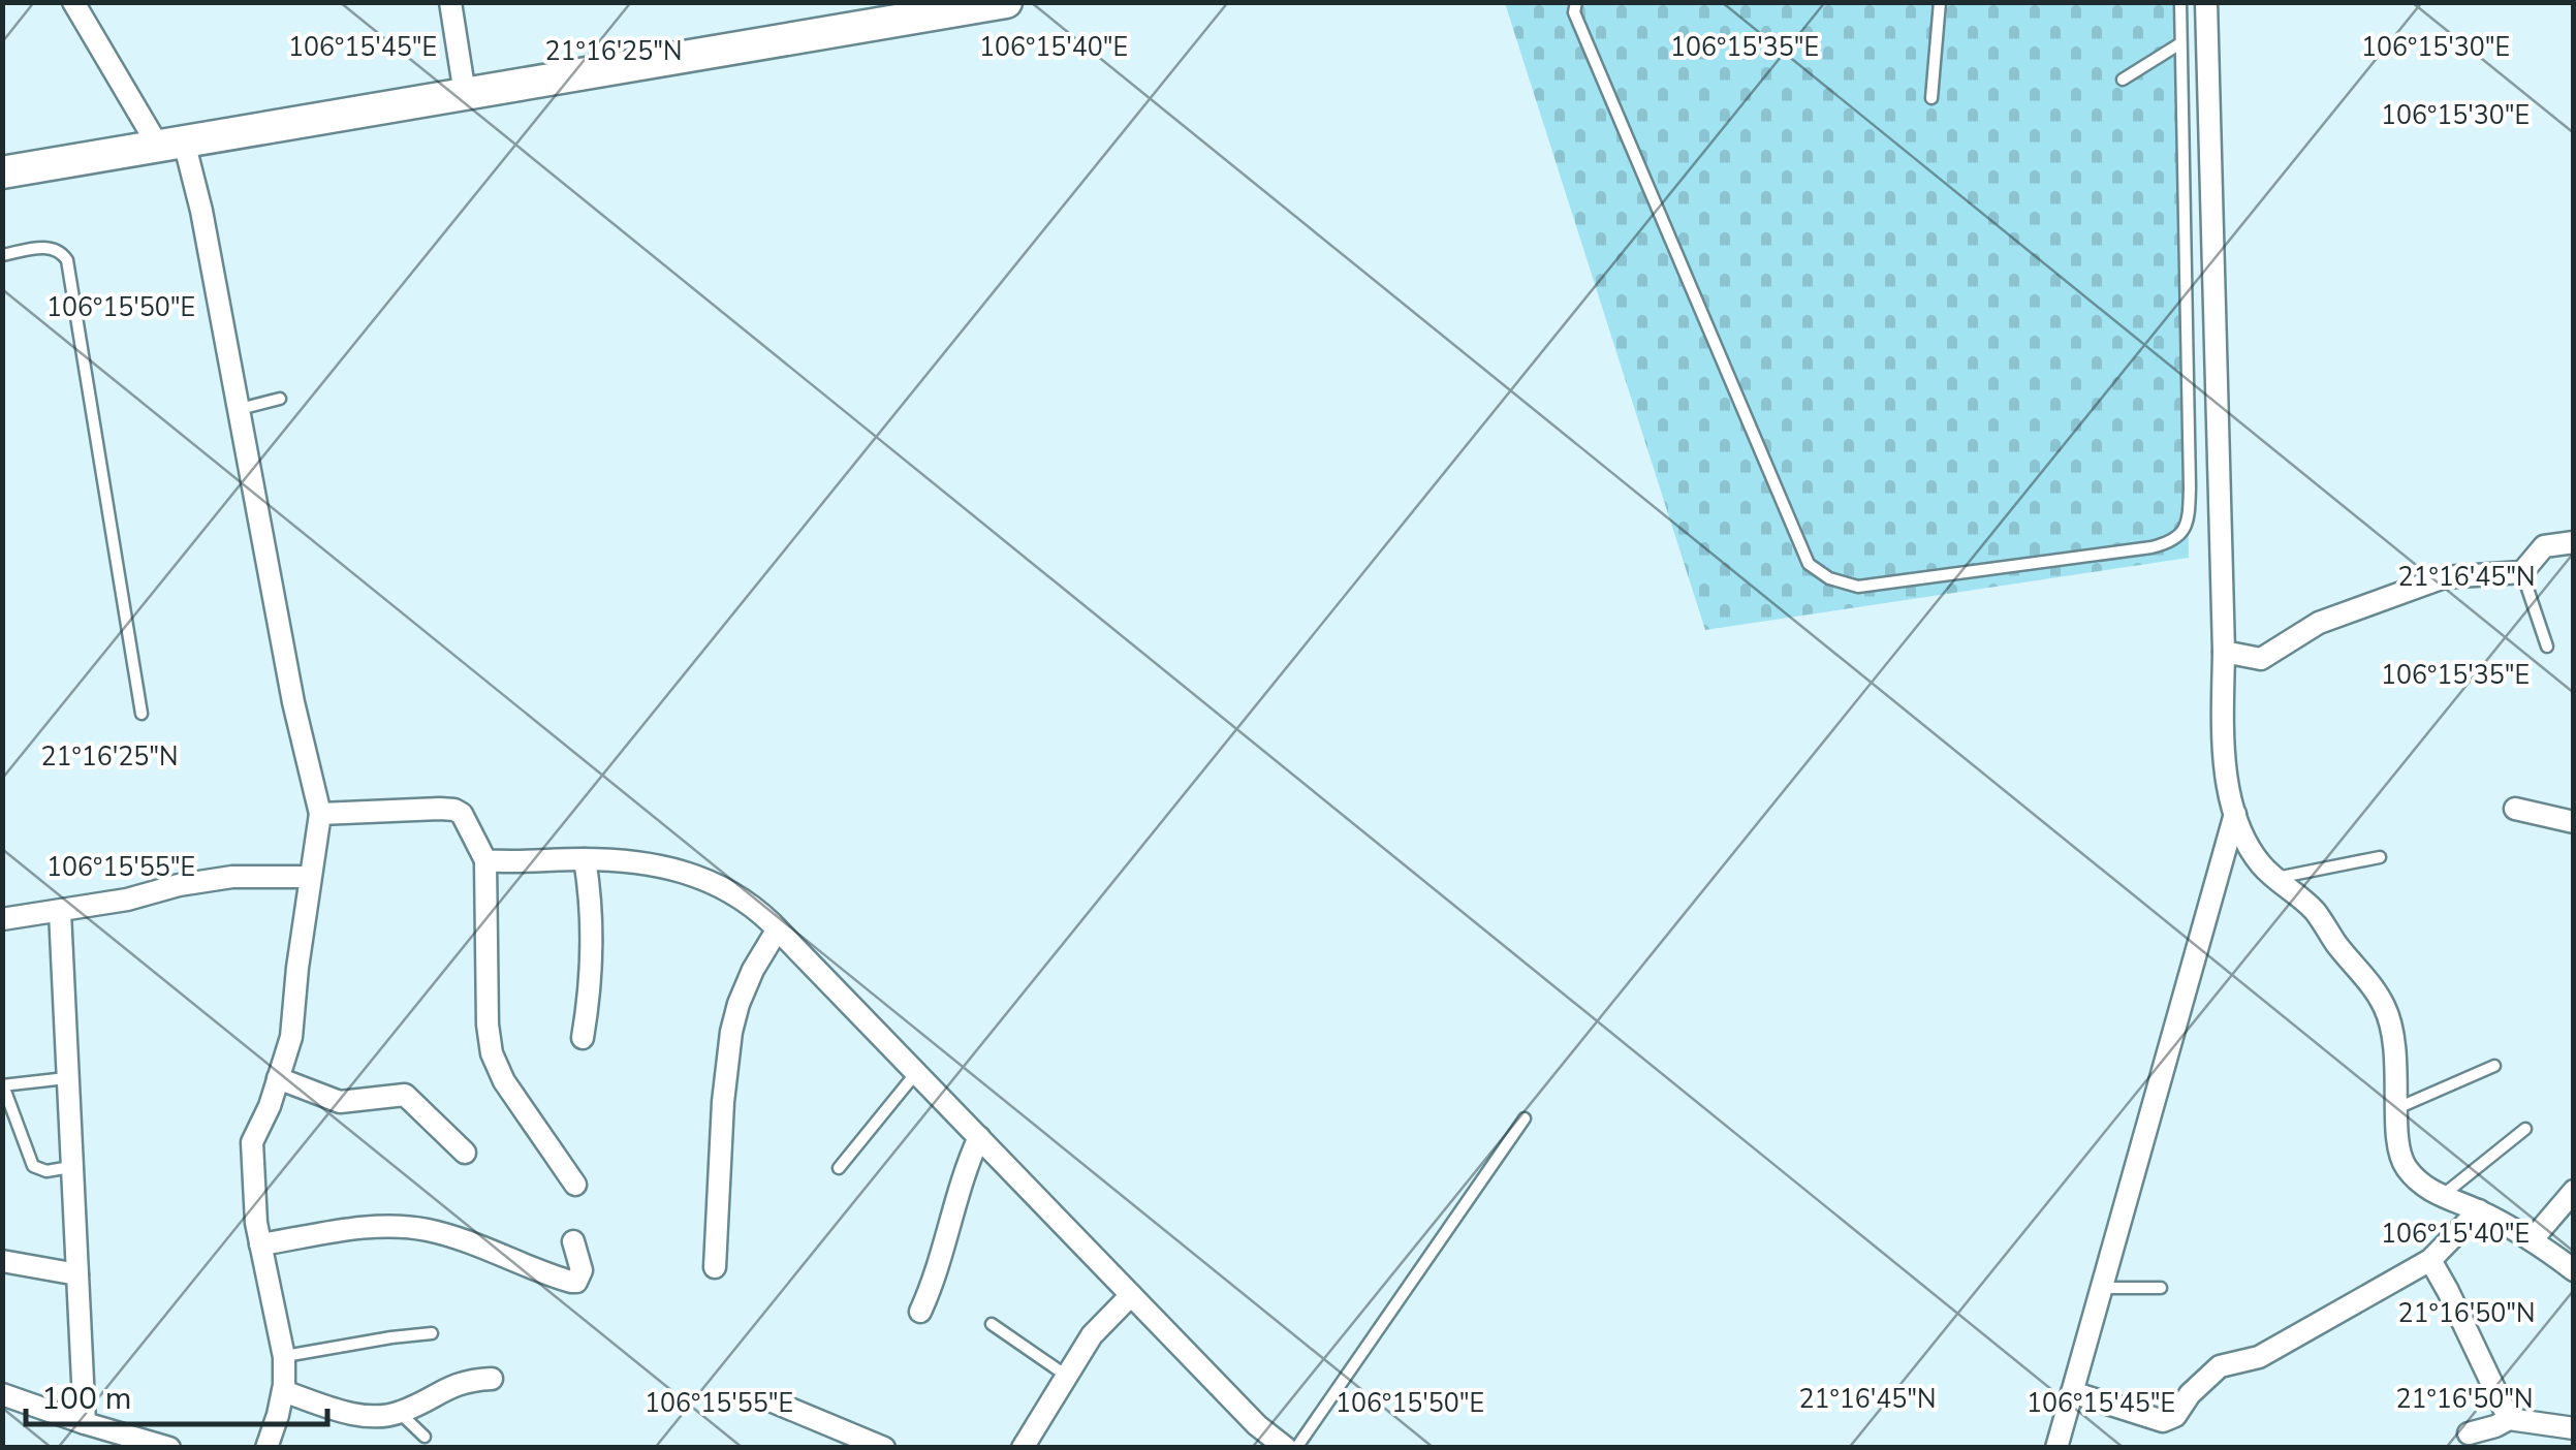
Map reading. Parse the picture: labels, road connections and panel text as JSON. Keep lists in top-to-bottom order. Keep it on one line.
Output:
{"scale_bar":"100 m","coordinates":["106°15'45\"E","106°15'40\"E","106°15'30\"E","106°15'35\"E","21°16'25\"N","106°15'50\"E","21°16'45\"N","106°15'55\"E","21°16'50\"N"]}
